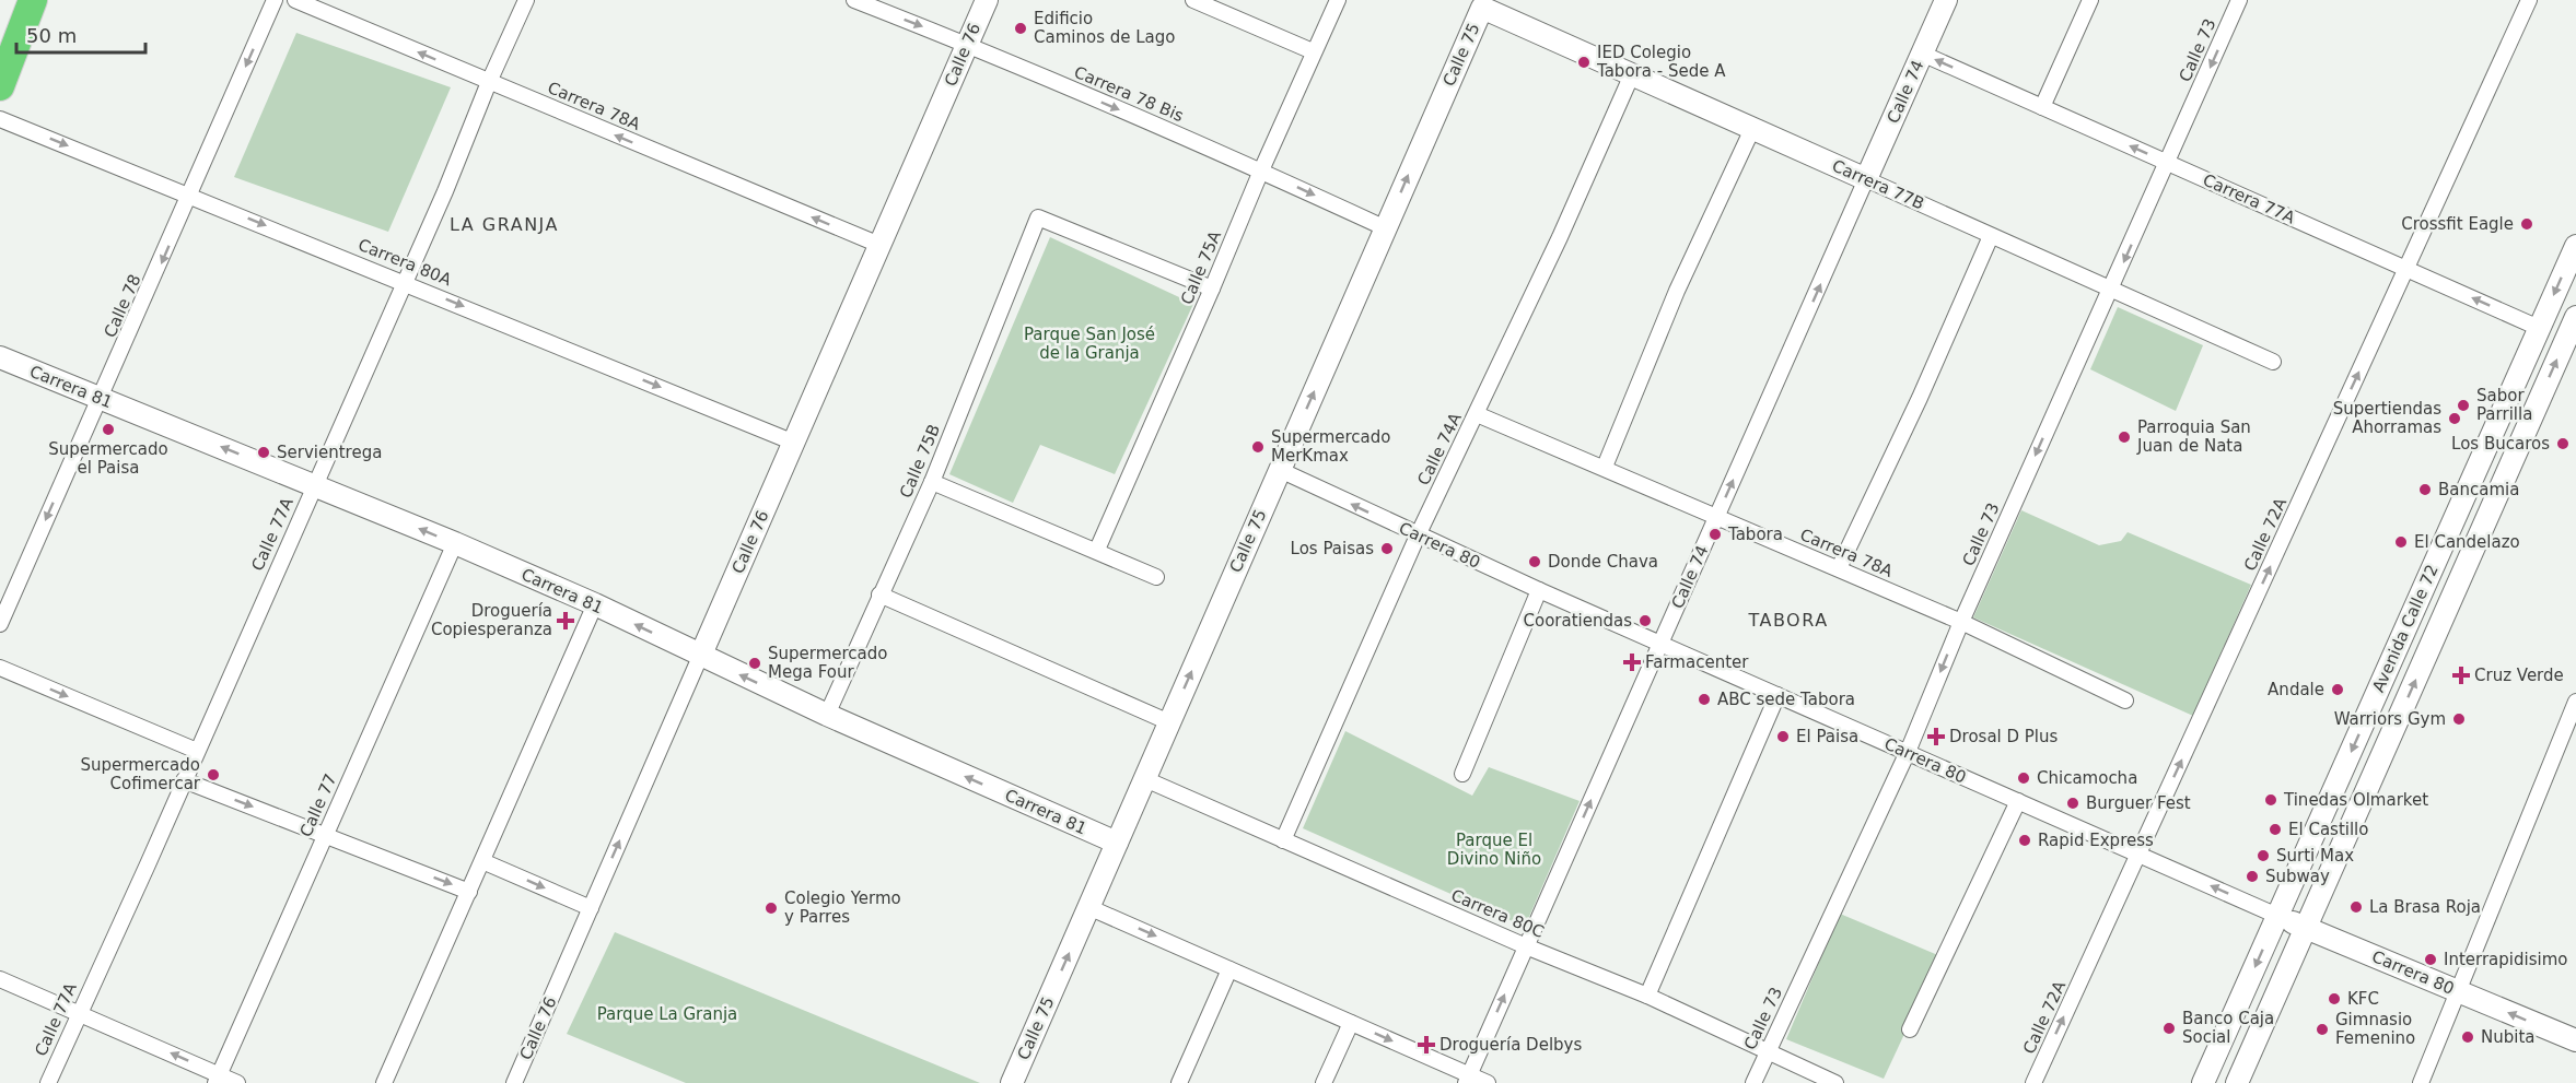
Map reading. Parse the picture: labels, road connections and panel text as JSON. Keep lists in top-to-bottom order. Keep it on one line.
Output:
{"streets":{"street":["Calle 73","Calle 76","Calle 75","Calle 74","Carrera 78 Bis","Carrera 78A","Carrera 77B","Carrera 77A","Carrera 80A","Calle 75A","Calle 78","Carrera 81","Calle 74A","Calle 75B","Calle 77A","Calle 72A","Carrera 80","Avenida Calle 72","Calle 77","Carrera 80C"]},"crossings":[["Calle 73","Carrera 78A"],["Calle 73","Carrera 77B"],["Calle 73","Carrera 77A"],["Calle 73","Carrera 80"],["Calle 73","Carrera 80C"],["Calle 76","Carrera 78 Bis"],["Calle 76","Carrera 78A"],["Calle 76","Carrera 80A"],["Calle 76","Carrera 81"],["Calle 75","Carrera 78 Bis"],["Calle 75","Carrera 77B"],["Calle 75","Carrera 81"],["Calle 75","Carrera 80"],["Calle 75","Carrera 80C"],["Calle 74","Carrera 78A"],["Calle 74","Carrera 77B"],["Calle 74","Carrera 77A"],["Calle 74","Carrera 80"],["Calle 74","Carrera 80C"],["Carrera 78 Bis","Calle 75A"],["Carrera 78A","Calle 74A"],["Carrera 78A","Calle 77A"],["Carrera 77B","Calle 74A"],["Carrera 77A","Calle 72A"],["Carrera 77A","Avenida Calle 72"],["Carrera 80A","Calle 78"],["Carrera 80A","Calle 77A"],["Calle 75A","Calle 75B"],["Calle 78","Carrera 81"],["Carrera 81","Calle 75B"],["Carrera 81","Calle 77A"],["Carrera 81","Calle 77"],["Calle 74A","Carrera 80"],["Calle 74A","Carrera 80C"],["Calle 72A","Carrera 80"],["Carrera 80","Avenida Calle 72"]],"one_way":["Calle 75","Carrera 78 Bis","Carrera 78A","Carrera 77A","Carrera 80A","Calle 78","Calle 72A"],"districts":["LA GRANJA","TABORA"],"parks":["Parque San José de la Granja","Parque El Divino Niño","Parque La Granja"],"places":{"other":["Edificio Caminos de Lago","IED Colegio Tabora - Sede A","Crossfit Eagle","Sabor Parrilla","Supertiendas Ahorramas","Supermercado el Paisa","Parroquia San Juan de Nata","Los Bucaros","Supermercado MerKmax","Servientrega","Bancamia","Tabora","El Candelazo","Los Paisas","Donde Chava","Cooratiendas","Supermercado Mega Four","Andale","ABC sede Tabora","Warriors Gym","El Paisa","Supermercado Cofimercar","Chicamocha","Tinedas Olmarket","Burguer Fest","El Castillo","Rapid Express","Surti Max","Subway","La Brasa Roja","Colegio Yermo y Parres","Interrapidisimo","KFC","Banco Caja Social","Gimnasio Femenino","Nubita"],"health":["Droguería Copiesperanza","Farmacenter","Cruz Verde","Drosal D Plus","Droguería Delbys"]},"scale_bar":"50 m"}
